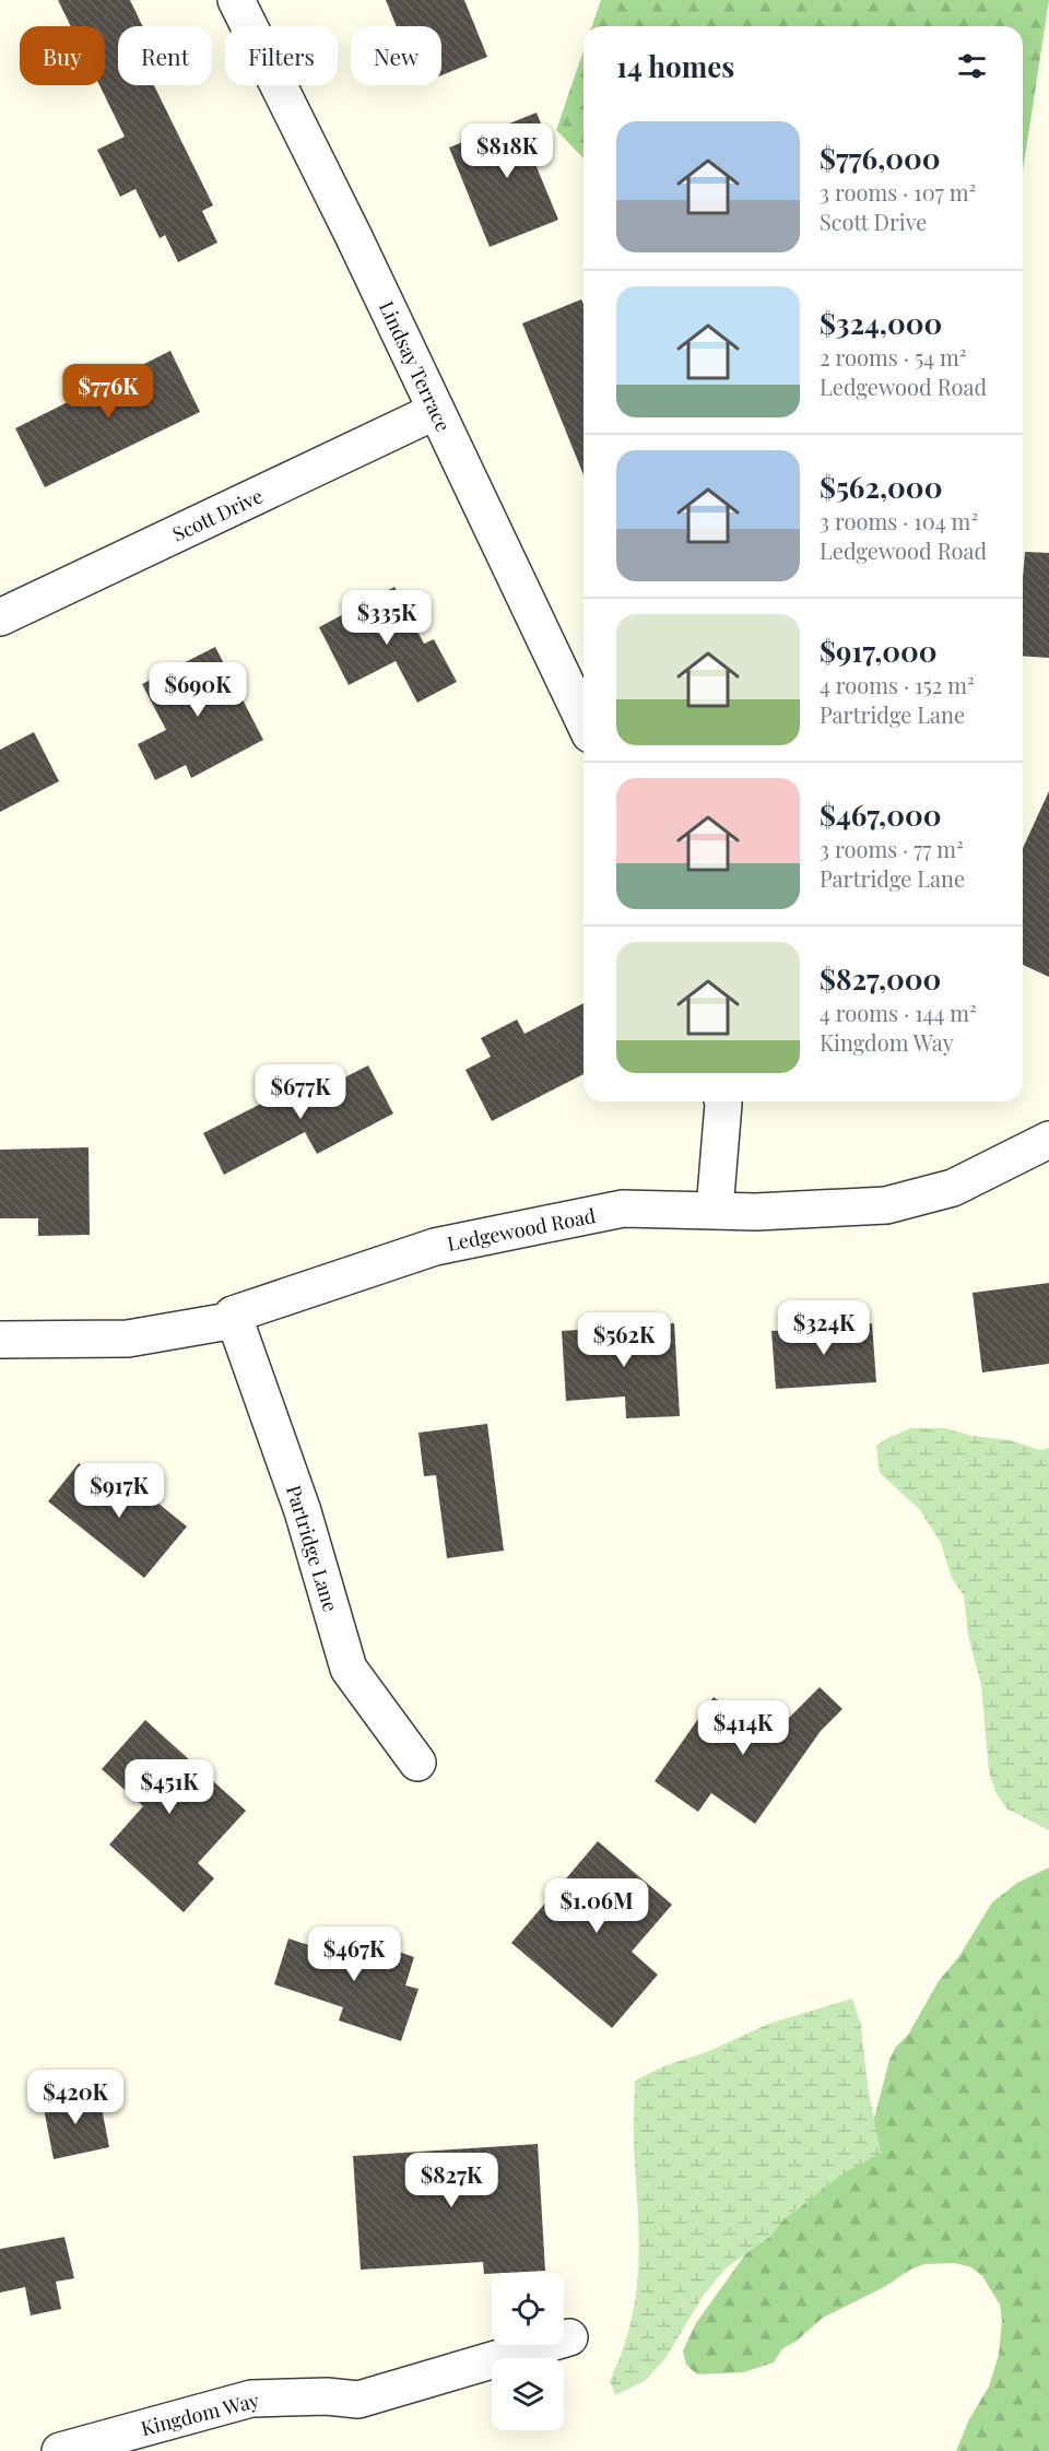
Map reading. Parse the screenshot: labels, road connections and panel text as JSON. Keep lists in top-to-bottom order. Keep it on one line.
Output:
{"streets":{"street":["Lindsay Terrace","Scott Drive","Ledgewood Road","Partridge Lane","Kingdom Way"]},"crossings":[["Lindsay Terrace","Scott Drive"],["Ledgewood Road","Partridge Lane"]],"page":{"chip":["Buy","Rent","Filters","New"],"heading":"14 homes","list":[{"name":"$776,000","note":"3 rooms · 107 m² · Scott Drive"},{"name":"$324,000","note":"2 rooms · 54 m² · Ledgewood Road"},{"name":"$562,000","note":"3 rooms · 104 m² · Ledgewood Road"},{"name":"$917,000","note":"4 rooms · 152 m² · Partridge Lane"},{"name":"$467,000","note":"3 rooms · 77 m² · Partridge Lane"},{"name":"$827,000","note":"4 rooms · 144 m² · Kingdom Way"}],"price":["$818K","$776K","$335K","$690K","$677K","$324K","$562K","$917K","$414K","$451K","$1.06M","$467K","$420K","$827K"]}}
